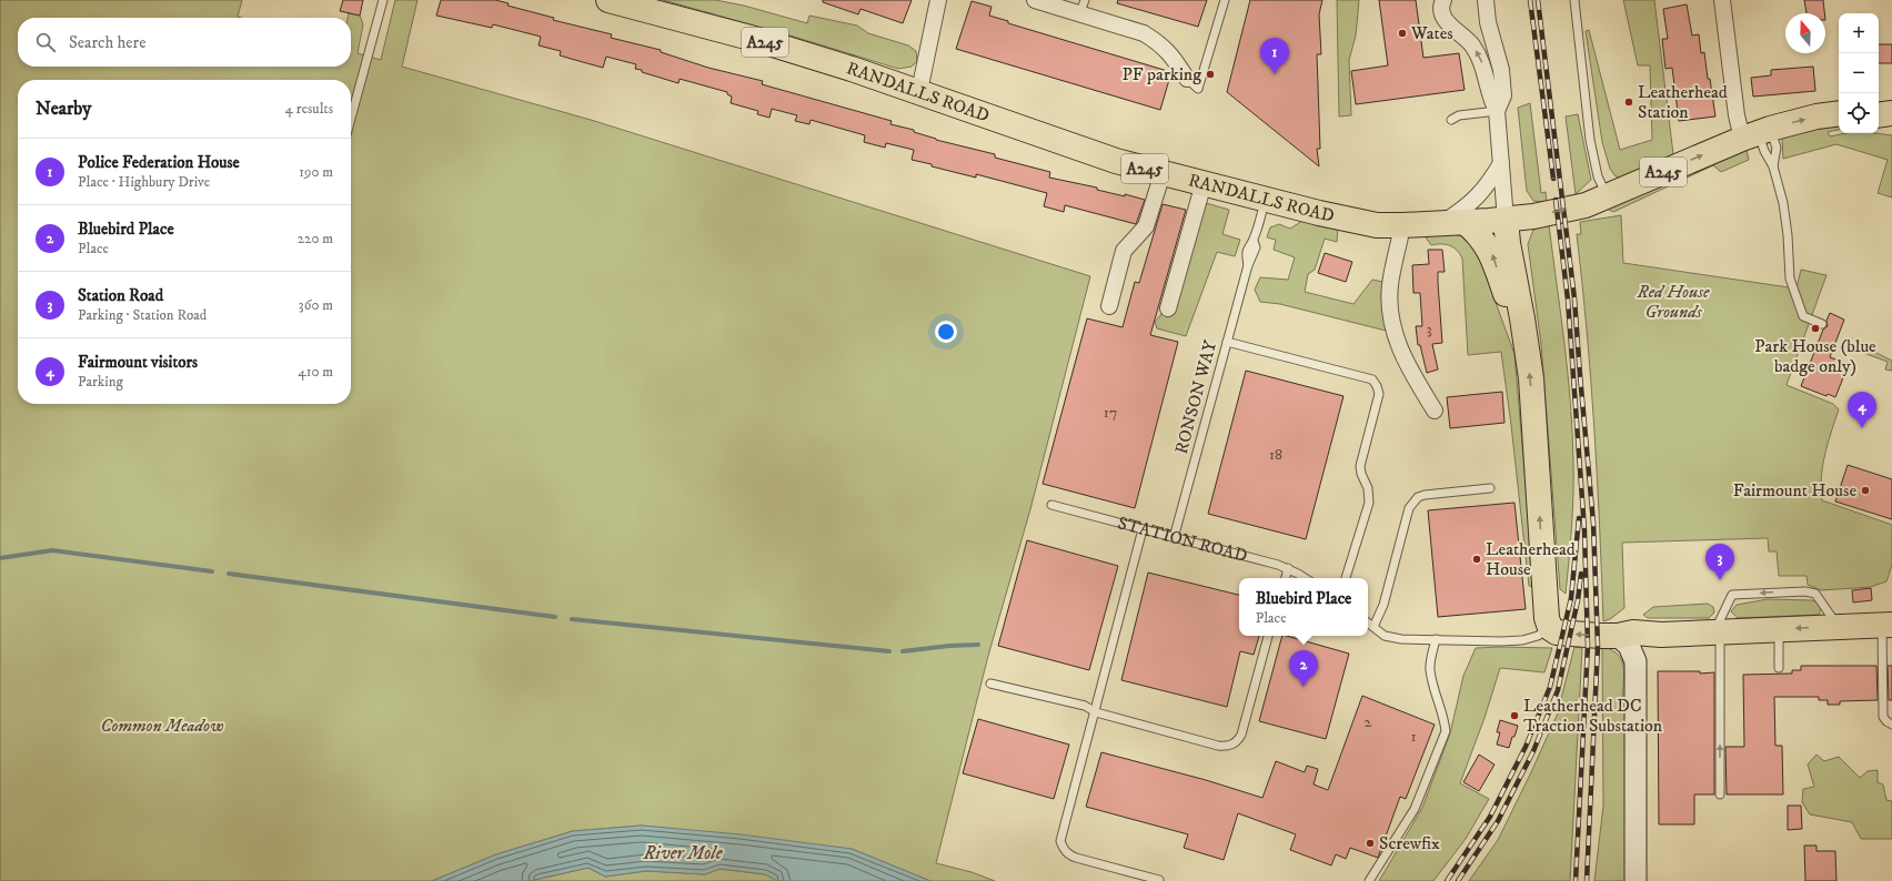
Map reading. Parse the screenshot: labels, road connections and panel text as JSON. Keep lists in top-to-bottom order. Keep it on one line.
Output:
{"streets":{"main road":["A245","RANDALLS ROAD"],"lane":["RONSON WAY","STATION ROAD"]},"crossings":[["RANDALLS ROAD","RONSON WAY"],["RONSON WAY","STATION ROAD"]],"water":["River Mole"],"parks":["Red House Grounds","Common Meadow"],"places":["Wates","PF parking","Leatherhead Station","Park House (blue badge only)","Fairmount House","Leatherhead House","Leatherhead DC Traction Substation","Screwfix"],"house_numbers":["3","17","18","2","1"],"north":"top","page":{"map_buttons":["+","−"],"search":"Search here","pins":["1","4","3","2"],"heading":["Nearby","4 results"],"list":[{"mark":"1","name":"Police Federation House","note":"Place · Highbury Drive","value":"190 m"},{"mark":"2","name":"Bluebird Place","note":"Place","value":"220 m"},{"mark":"3","name":"Station Road","note":"Parking · Station Road","value":"360 m"},{"mark":"4","name":"Fairmount visitors","note":"Parking","value":"410 m"}],"popup":["Bluebird Place","Place"]}}
